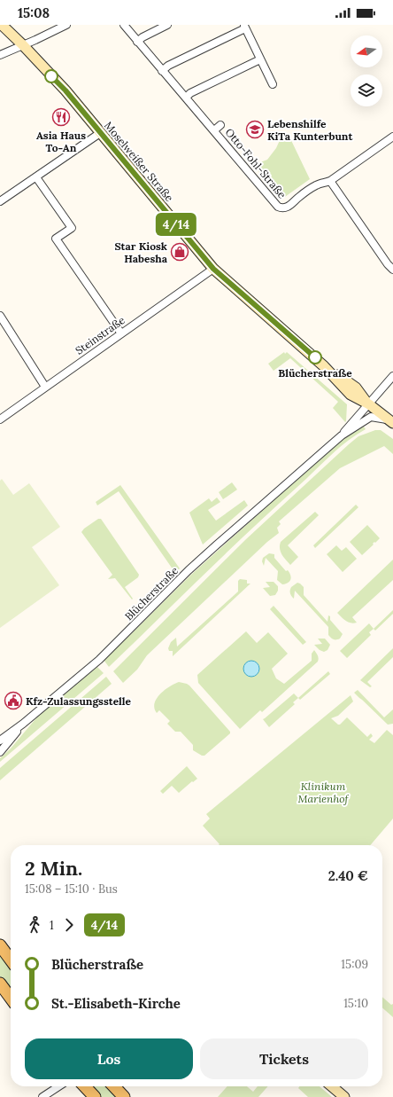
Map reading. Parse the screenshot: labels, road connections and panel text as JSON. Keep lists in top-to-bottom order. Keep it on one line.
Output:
{"streets":{"street":["Moselweißer Straße","Otto-Fohl-Straße","Steinstraße","Blücherstraße"]},"crossings":[["Moselweißer Straße","Steinstraße"],["Moselweißer Straße","Blücherstraße"]],"parks":["Klinikum Marienhof"],"places":{"restaurant":["Asia Haus To-An"],"school or university":["Lebenshilfe KiTa Kunterbunt"],"shop":["Star Kiosk Habesha"],"other":["Blücherstraße"],"public building":["Kfz-Zulassungsstelle"]},"lines":["bus line 4/14"],"north":"left","page":{"status":"15:08","on_map":"4/14","heading":["2 Min.","15:08 – 15:10 · Bus","2.40 €"],"legs":["1","4/14"],"list":[{"name":"Blücherstraße","value":"15:09"},{"name":"St.-Elisabeth-Kirche","value":"15:10"}],"buttons":["Los","Tickets"]}}
